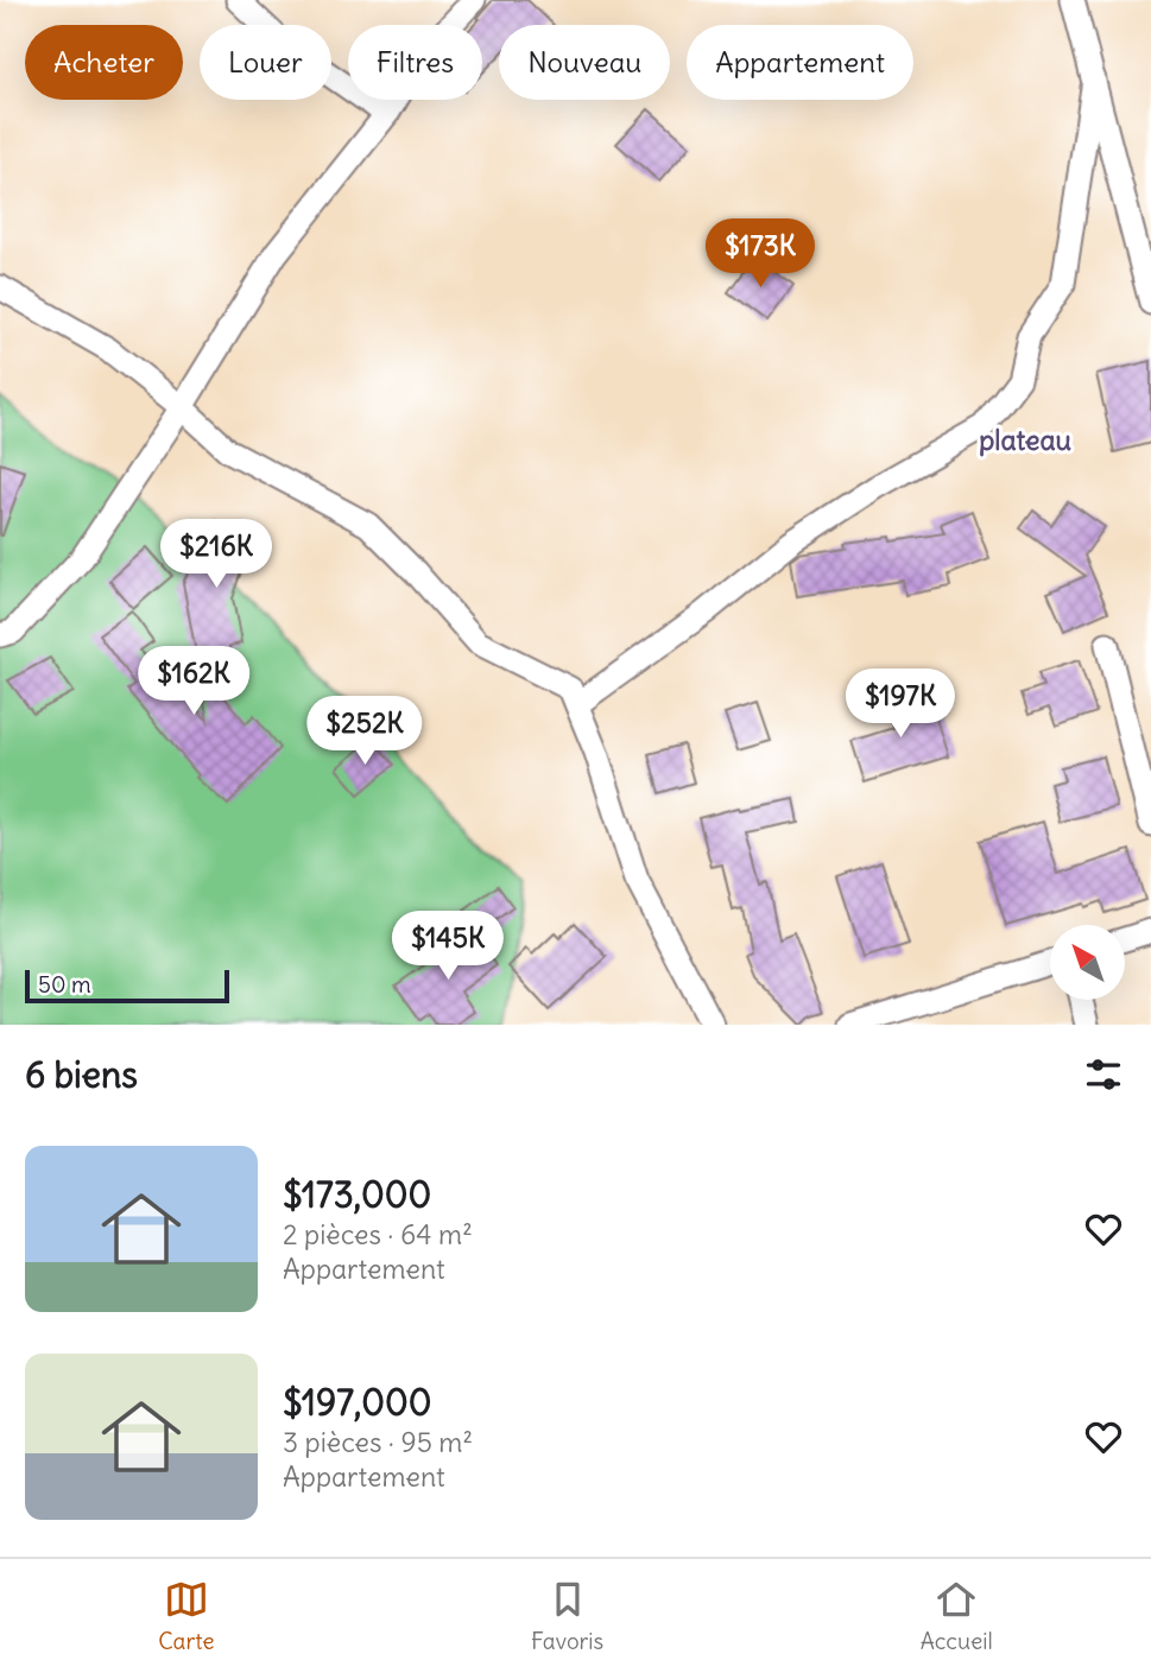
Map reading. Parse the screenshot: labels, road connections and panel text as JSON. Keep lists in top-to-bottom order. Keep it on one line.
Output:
{"districts":["plateau"],"scale_bar":"50 m","north":"top left","page":{"chip":["Acheter","Louer","Filtres","Nouveau","Appartement"],"price":["$173K","$216K","$162K","$197K","$252K","$145K"],"scale":"50 m","heading":"6 biens","list":[{"name":"$173,000","note":"2 pièces · 64 m² · Appartement"},{"name":"$197,000","note":"3 pièces · 95 m² · Appartement"}],"tabs":["Carte","Favoris","Accueil"]}}
